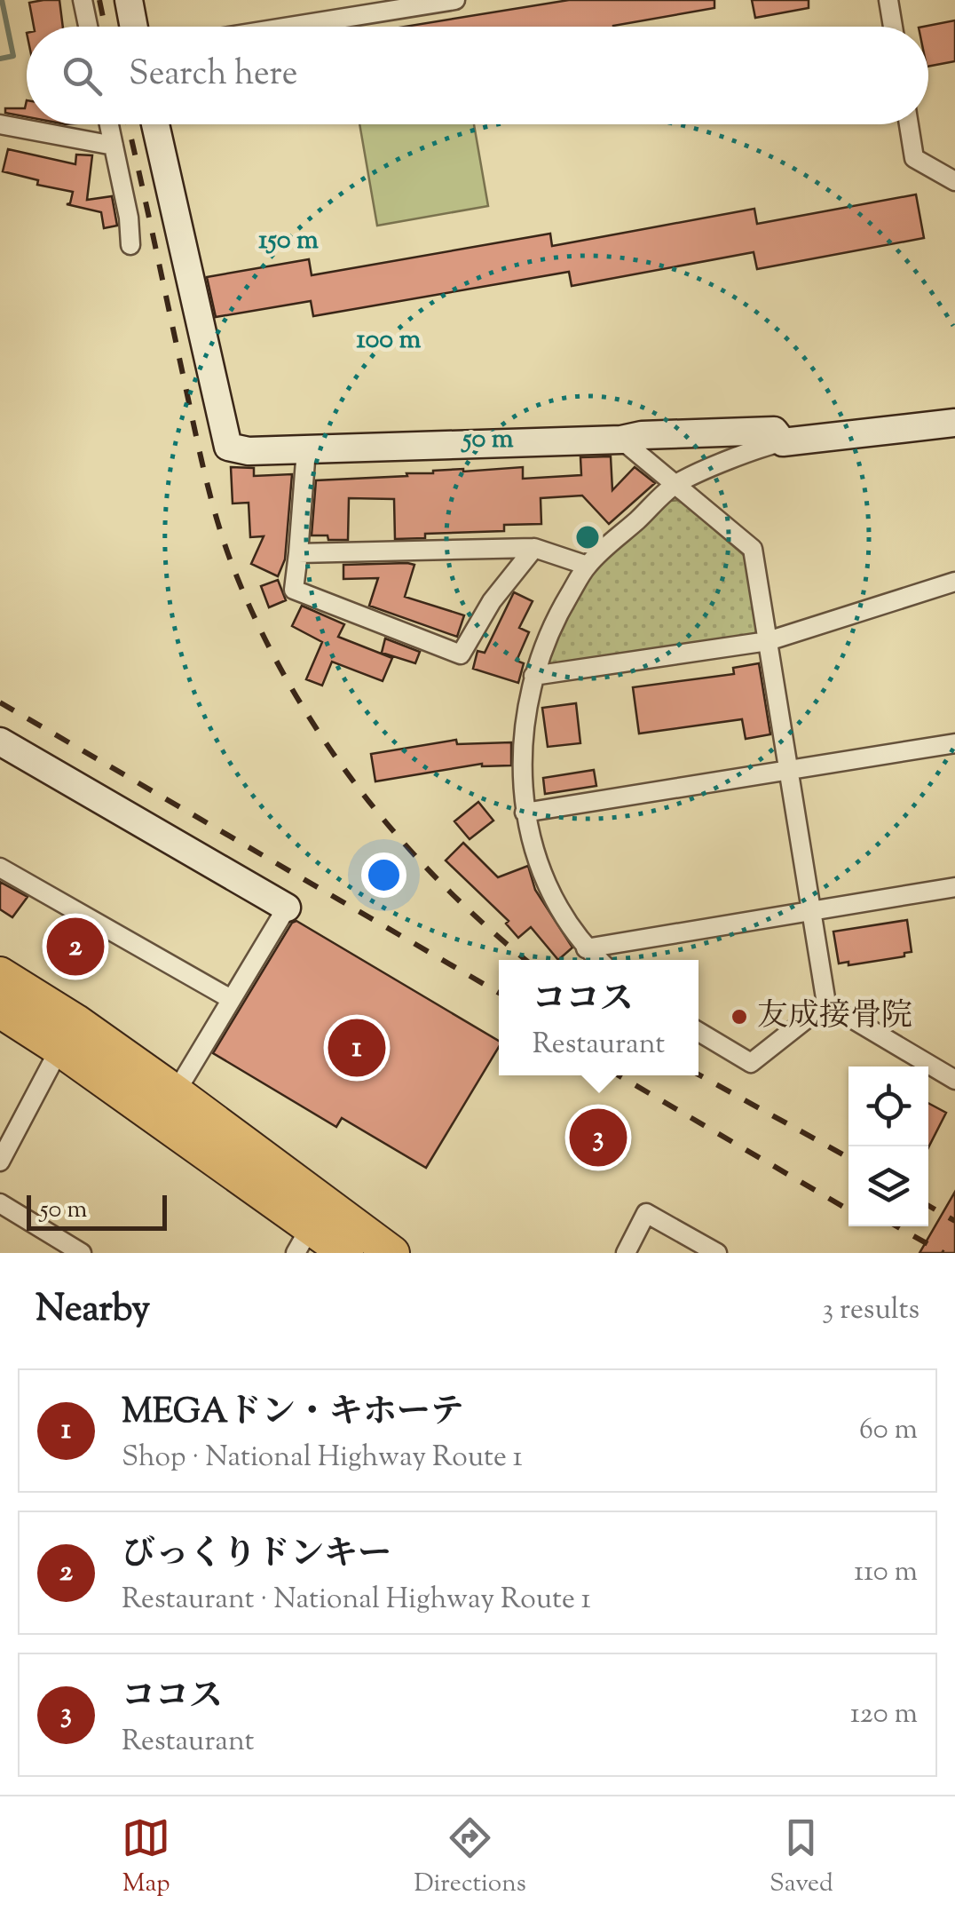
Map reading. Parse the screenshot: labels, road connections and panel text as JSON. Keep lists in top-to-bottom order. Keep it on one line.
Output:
{"places":["友成接骨院"],"scale_bar":"50 m","page":{"search":"Search here","pins":["2","1","3"],"popup":["ココス","Restaurant"],"scale":"50 m","heading":["Nearby","3 results"],"list":[{"mark":"1","name":"MEGAドン・キホーテ","note":"Shop · National Highway Route 1","value":"60 m"},{"mark":"2","name":"びっくりドンキー","note":"Restaurant · National Highway Route 1","value":"110 m"},{"mark":"3","name":"ココス","note":"Restaurant","value":"120 m"}],"nav":["Map","Directions","Saved"]},"rings":["150 m","100 m","50 m"]}
